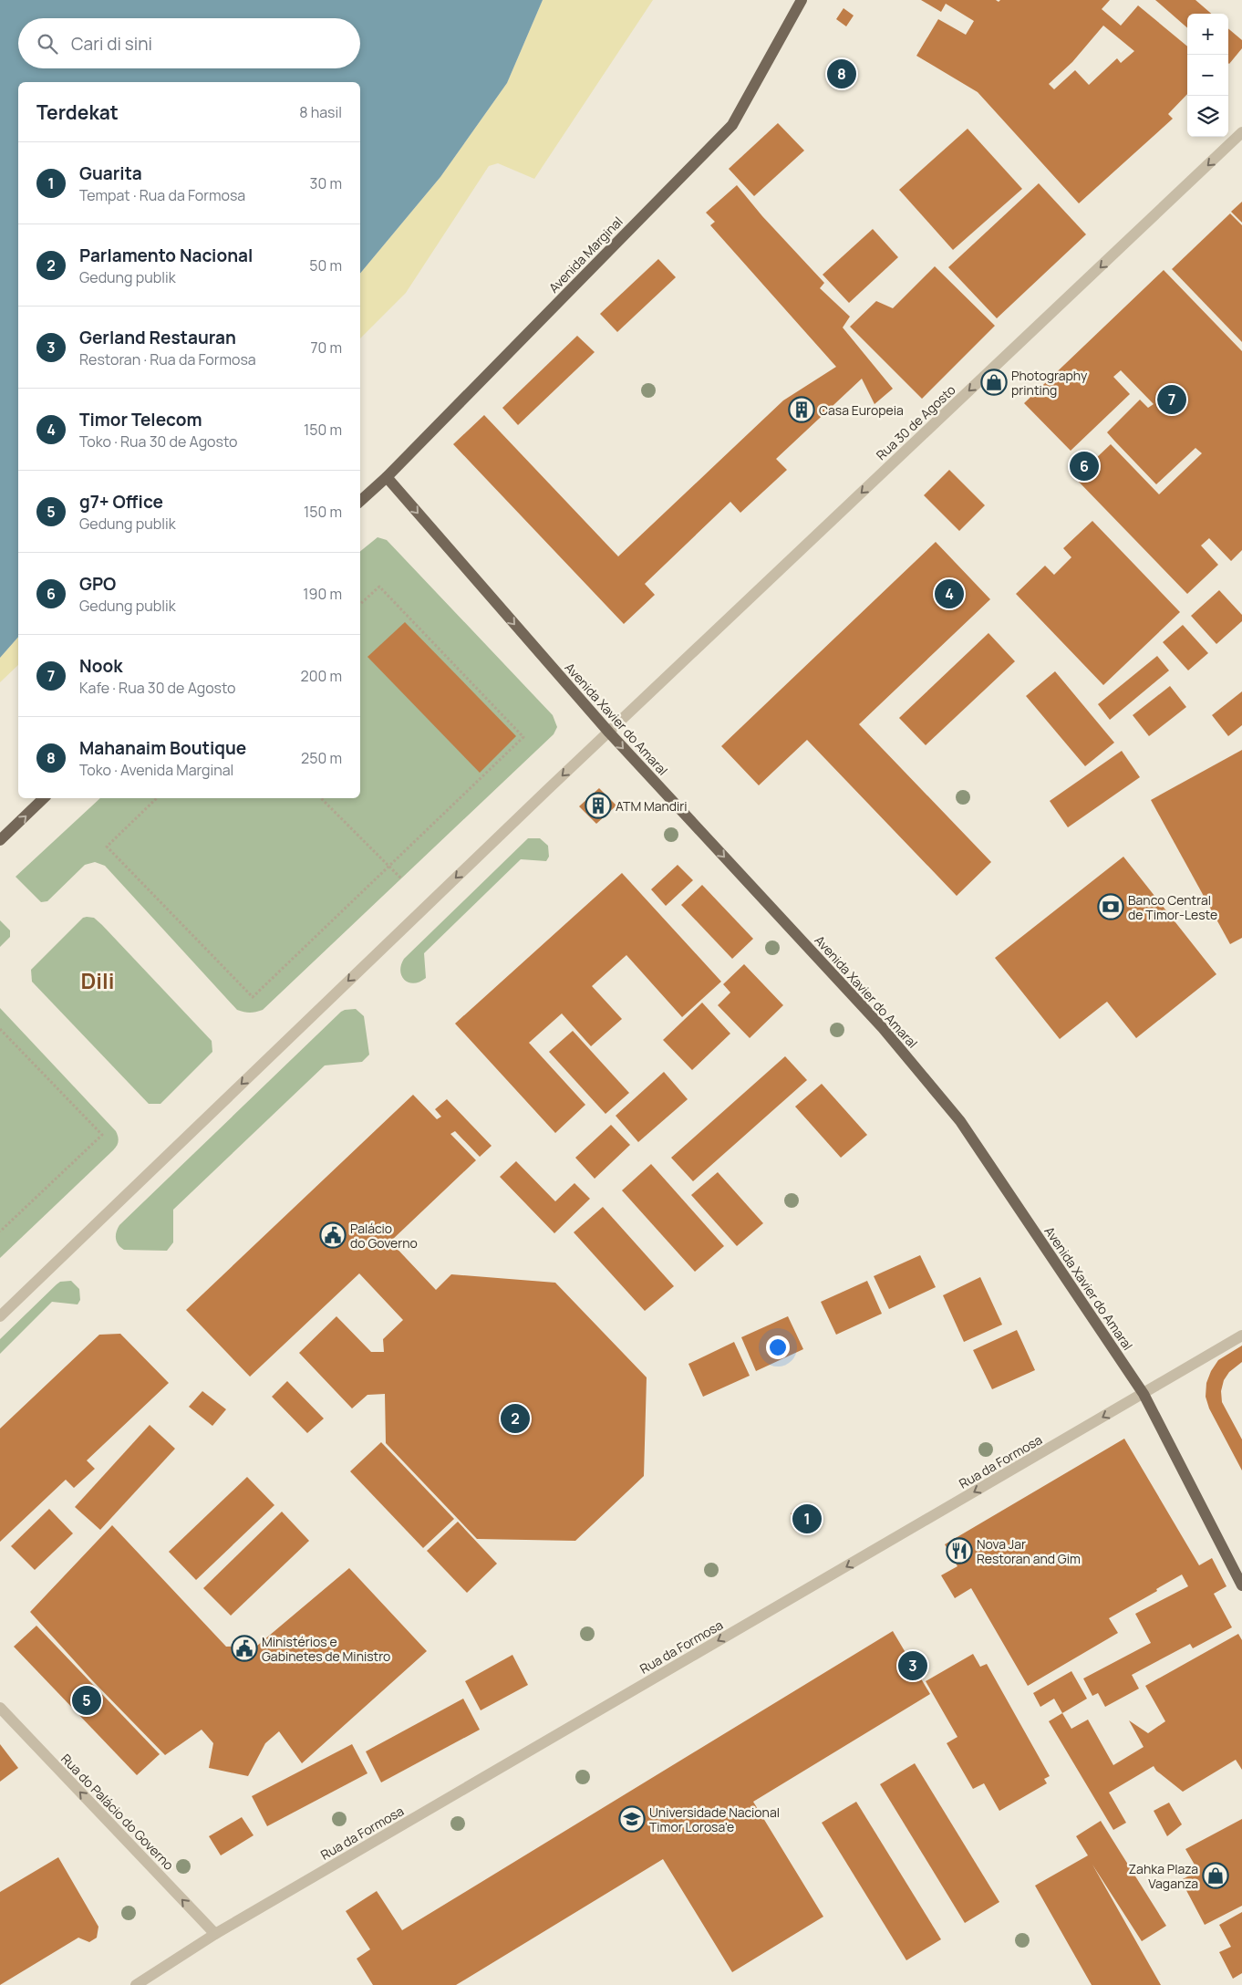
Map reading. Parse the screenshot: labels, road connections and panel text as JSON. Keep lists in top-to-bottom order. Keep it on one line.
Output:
{"streets":{"main road":["Avenida Marginal","Avenida Xavier do Amaral"],"street":["Rua 30 de Agosto","Rua da Formosa","Rua do Palácio do Governo"]},"crossings":[["Avenida Marginal","Avenida Xavier do Amaral"],["Rua 30 de Agosto","Avenida Xavier do Amaral"],["Avenida Xavier do Amaral","Rua da Formosa"],["Rua da Formosa","Rua do Palácio do Governo"]],"one_way":["Rua 30 de Agosto","Avenida Xavier do Amaral","Rua da Formosa","Rua do Palácio do Governo"],"districts":["Dili"],"places":{"shop":["Photography printing","Zahka Plaza Vaganza"],"building":["Casa Europeia","ATM Mandiri"],"bank":["Banco Central de Timor-Leste"],"public building":["Palácio do Governo","Ministérios e Gabinetes de Ministro"],"restaurant":["Nova Jar Restoran and Gim"],"school or university":["Universidade Nacional Timor Lorosa'e"]},"page":{"map_buttons":["+","−"],"search":"Cari di sini","pins":["8","7","6","4","2","1","3","5"],"heading":["Terdekat","8 hasil"],"list":[{"mark":"1","name":"Guarita","note":"Tempat · Rua da Formosa","value":"30 m"},{"mark":"2","name":"Parlamento Nacional","note":"Gedung publik","value":"50 m"},{"mark":"3","name":"Gerland Restauran","note":"Restoran · Rua da Formosa","value":"70 m"},{"mark":"4","name":"Timor Telecom","note":"Toko · Rua 30 de Agosto","value":"150 m"},{"mark":"5","name":"g7+ Office","note":"Gedung publik","value":"150 m"},{"mark":"6","name":"GPO","note":"Gedung publik","value":"190 m"},{"mark":"7","name":"Nook","note":"Kafe · Rua 30 de Agosto","value":"200 m"},{"mark":"8","name":"Mahanaim Boutique","note":"Toko · Avenida Marginal","value":"250 m"}]}}
